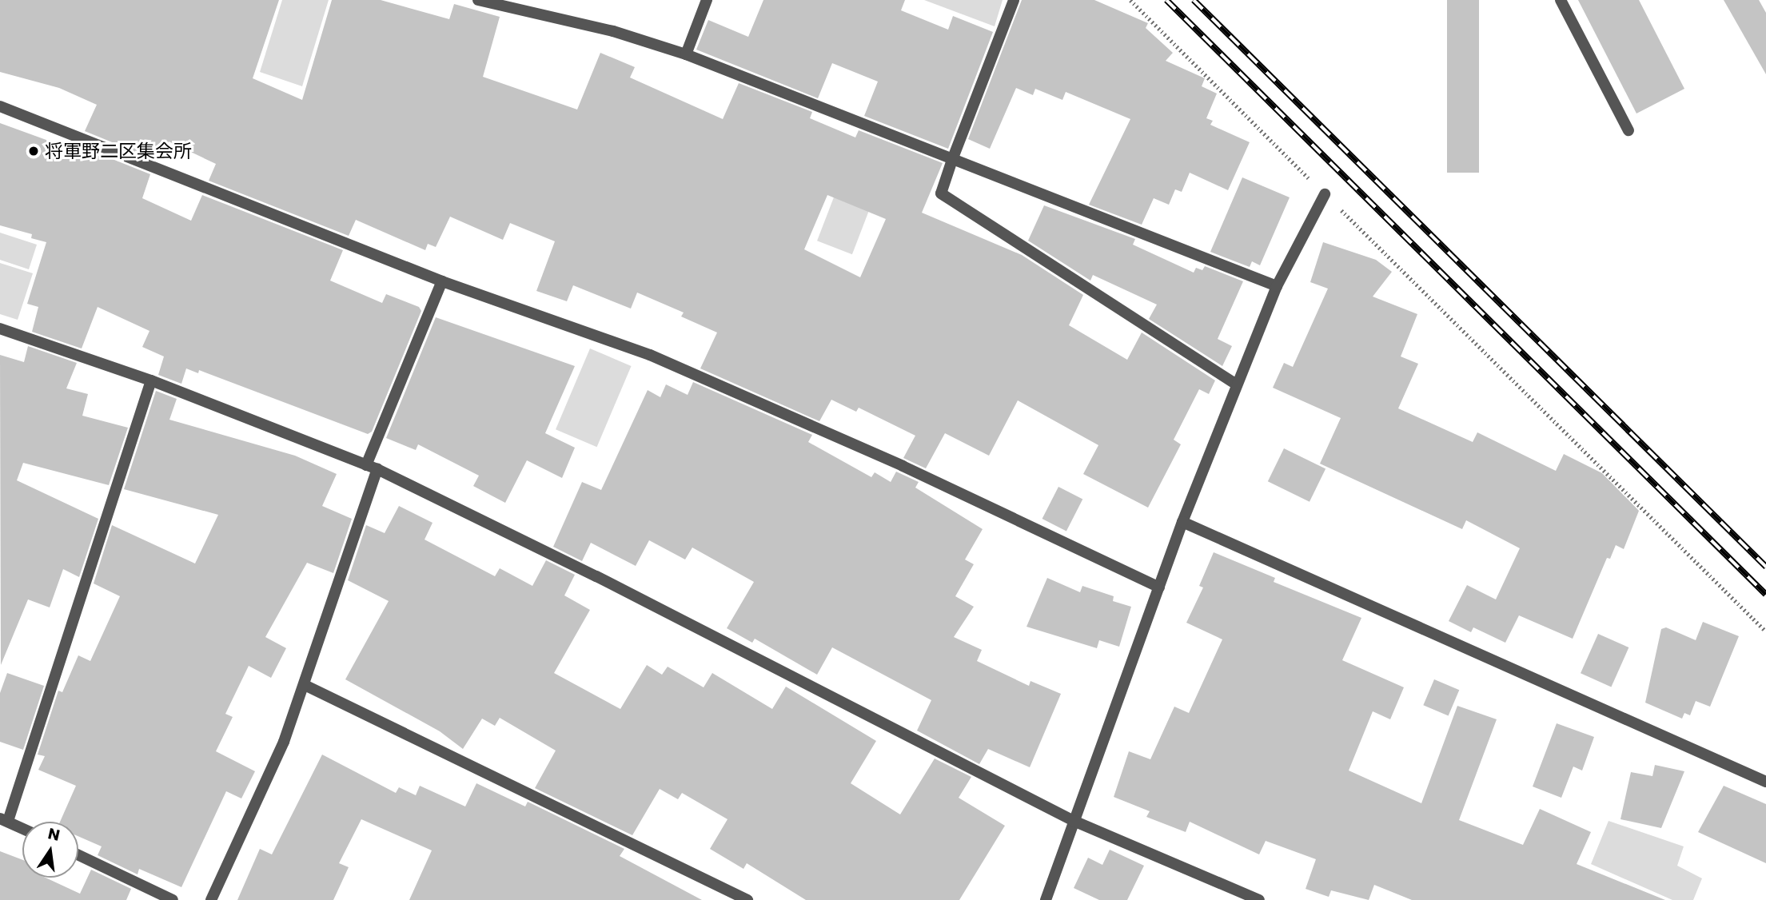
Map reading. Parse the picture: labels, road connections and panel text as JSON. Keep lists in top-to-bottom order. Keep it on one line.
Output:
{"places":["将軍野二区集会所"],"north":"top"}
